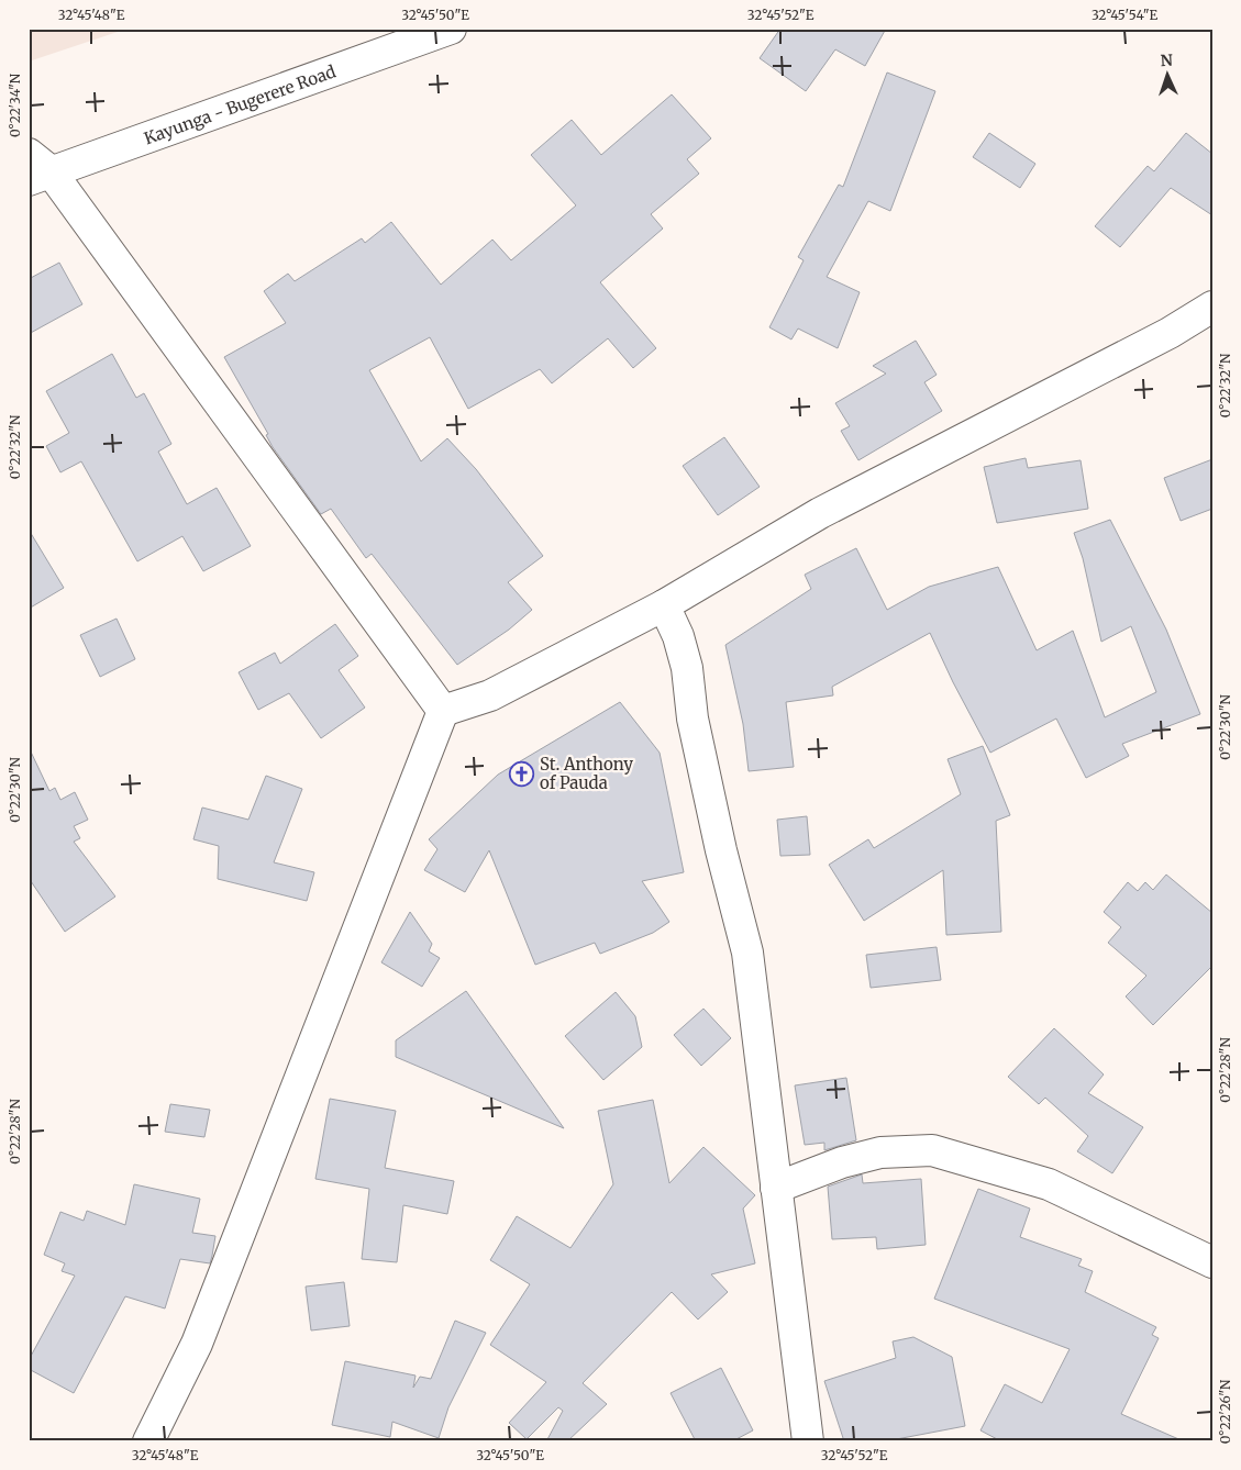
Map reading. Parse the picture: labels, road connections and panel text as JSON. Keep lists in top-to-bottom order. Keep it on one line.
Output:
{"streets":{"street":["Kayunga - Bugerere Road"]},"places":{"church":["St. Anthony of Pauda"]},"north":"top","coordinates":["32°45'48\"E","32°45'50\"E","32°45'52\"E","32°45'54\"E","0°22'34\"N","0°22'32\"N","0°22'30\"N","0°22'28\"N","0°22'26\"N"]}
